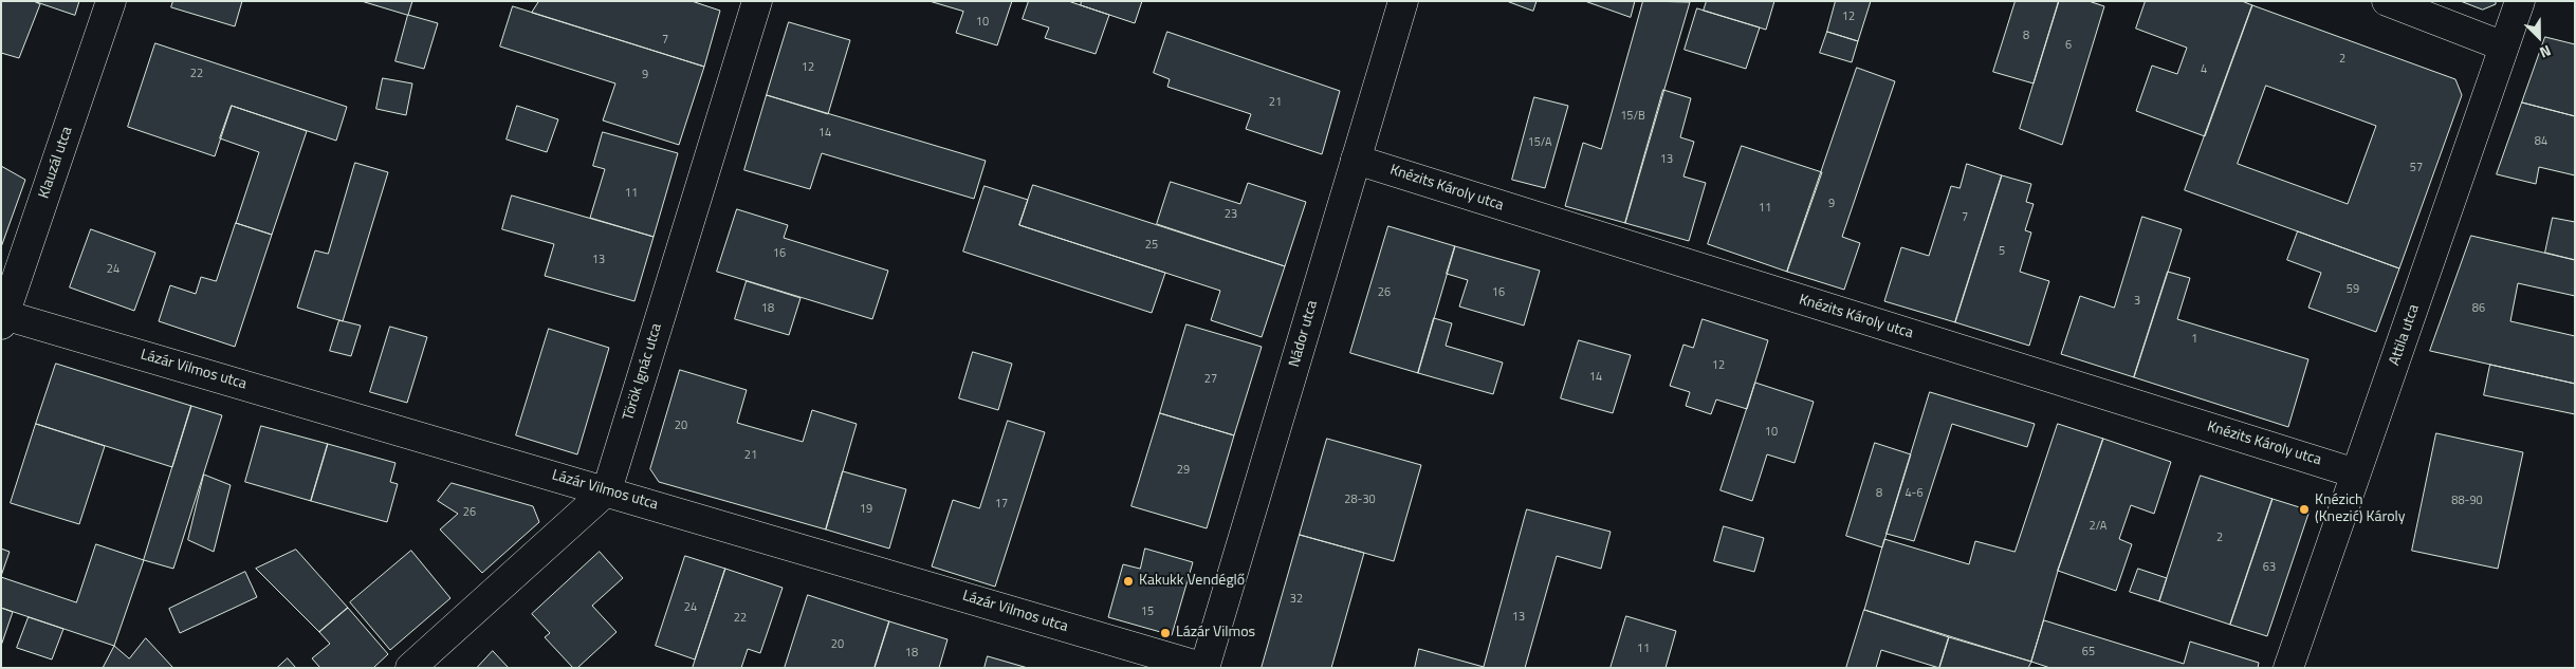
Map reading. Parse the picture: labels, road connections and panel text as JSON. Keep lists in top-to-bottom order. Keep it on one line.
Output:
{"streets":{"street":["Klauzál utca","Knézits Károly utca","Nádor utca","Attila utca","Lázár Vilmos utca","Török Ignác utca"]},"crossings":[["Klauzál utca","Lázár Vilmos utca"],["Knézits Károly utca","Nádor utca"],["Knézits Károly utca","Attila utca"],["Nádor utca","Lázár Vilmos utca"],["Lázár Vilmos utca","Török Ignác utca"]],"places":["Knézich (Knezić) Károly","Kakukk Vendéglő","Lázár Vilmos"],"house_numbers":["12","10","8","7","6","2","12","4","22","9","21","15/B","14","84","15/A","13","57","11","9","11","23","7","25","5","16","13","24","59","26","16","3","18","86","1","12","14","27","20","10","21","29","8","4-6","28-30","88-90","17","19","26","2/A","2","63","32","24","15","13","22","20","11","65","18"],"north":"bottom right"}
